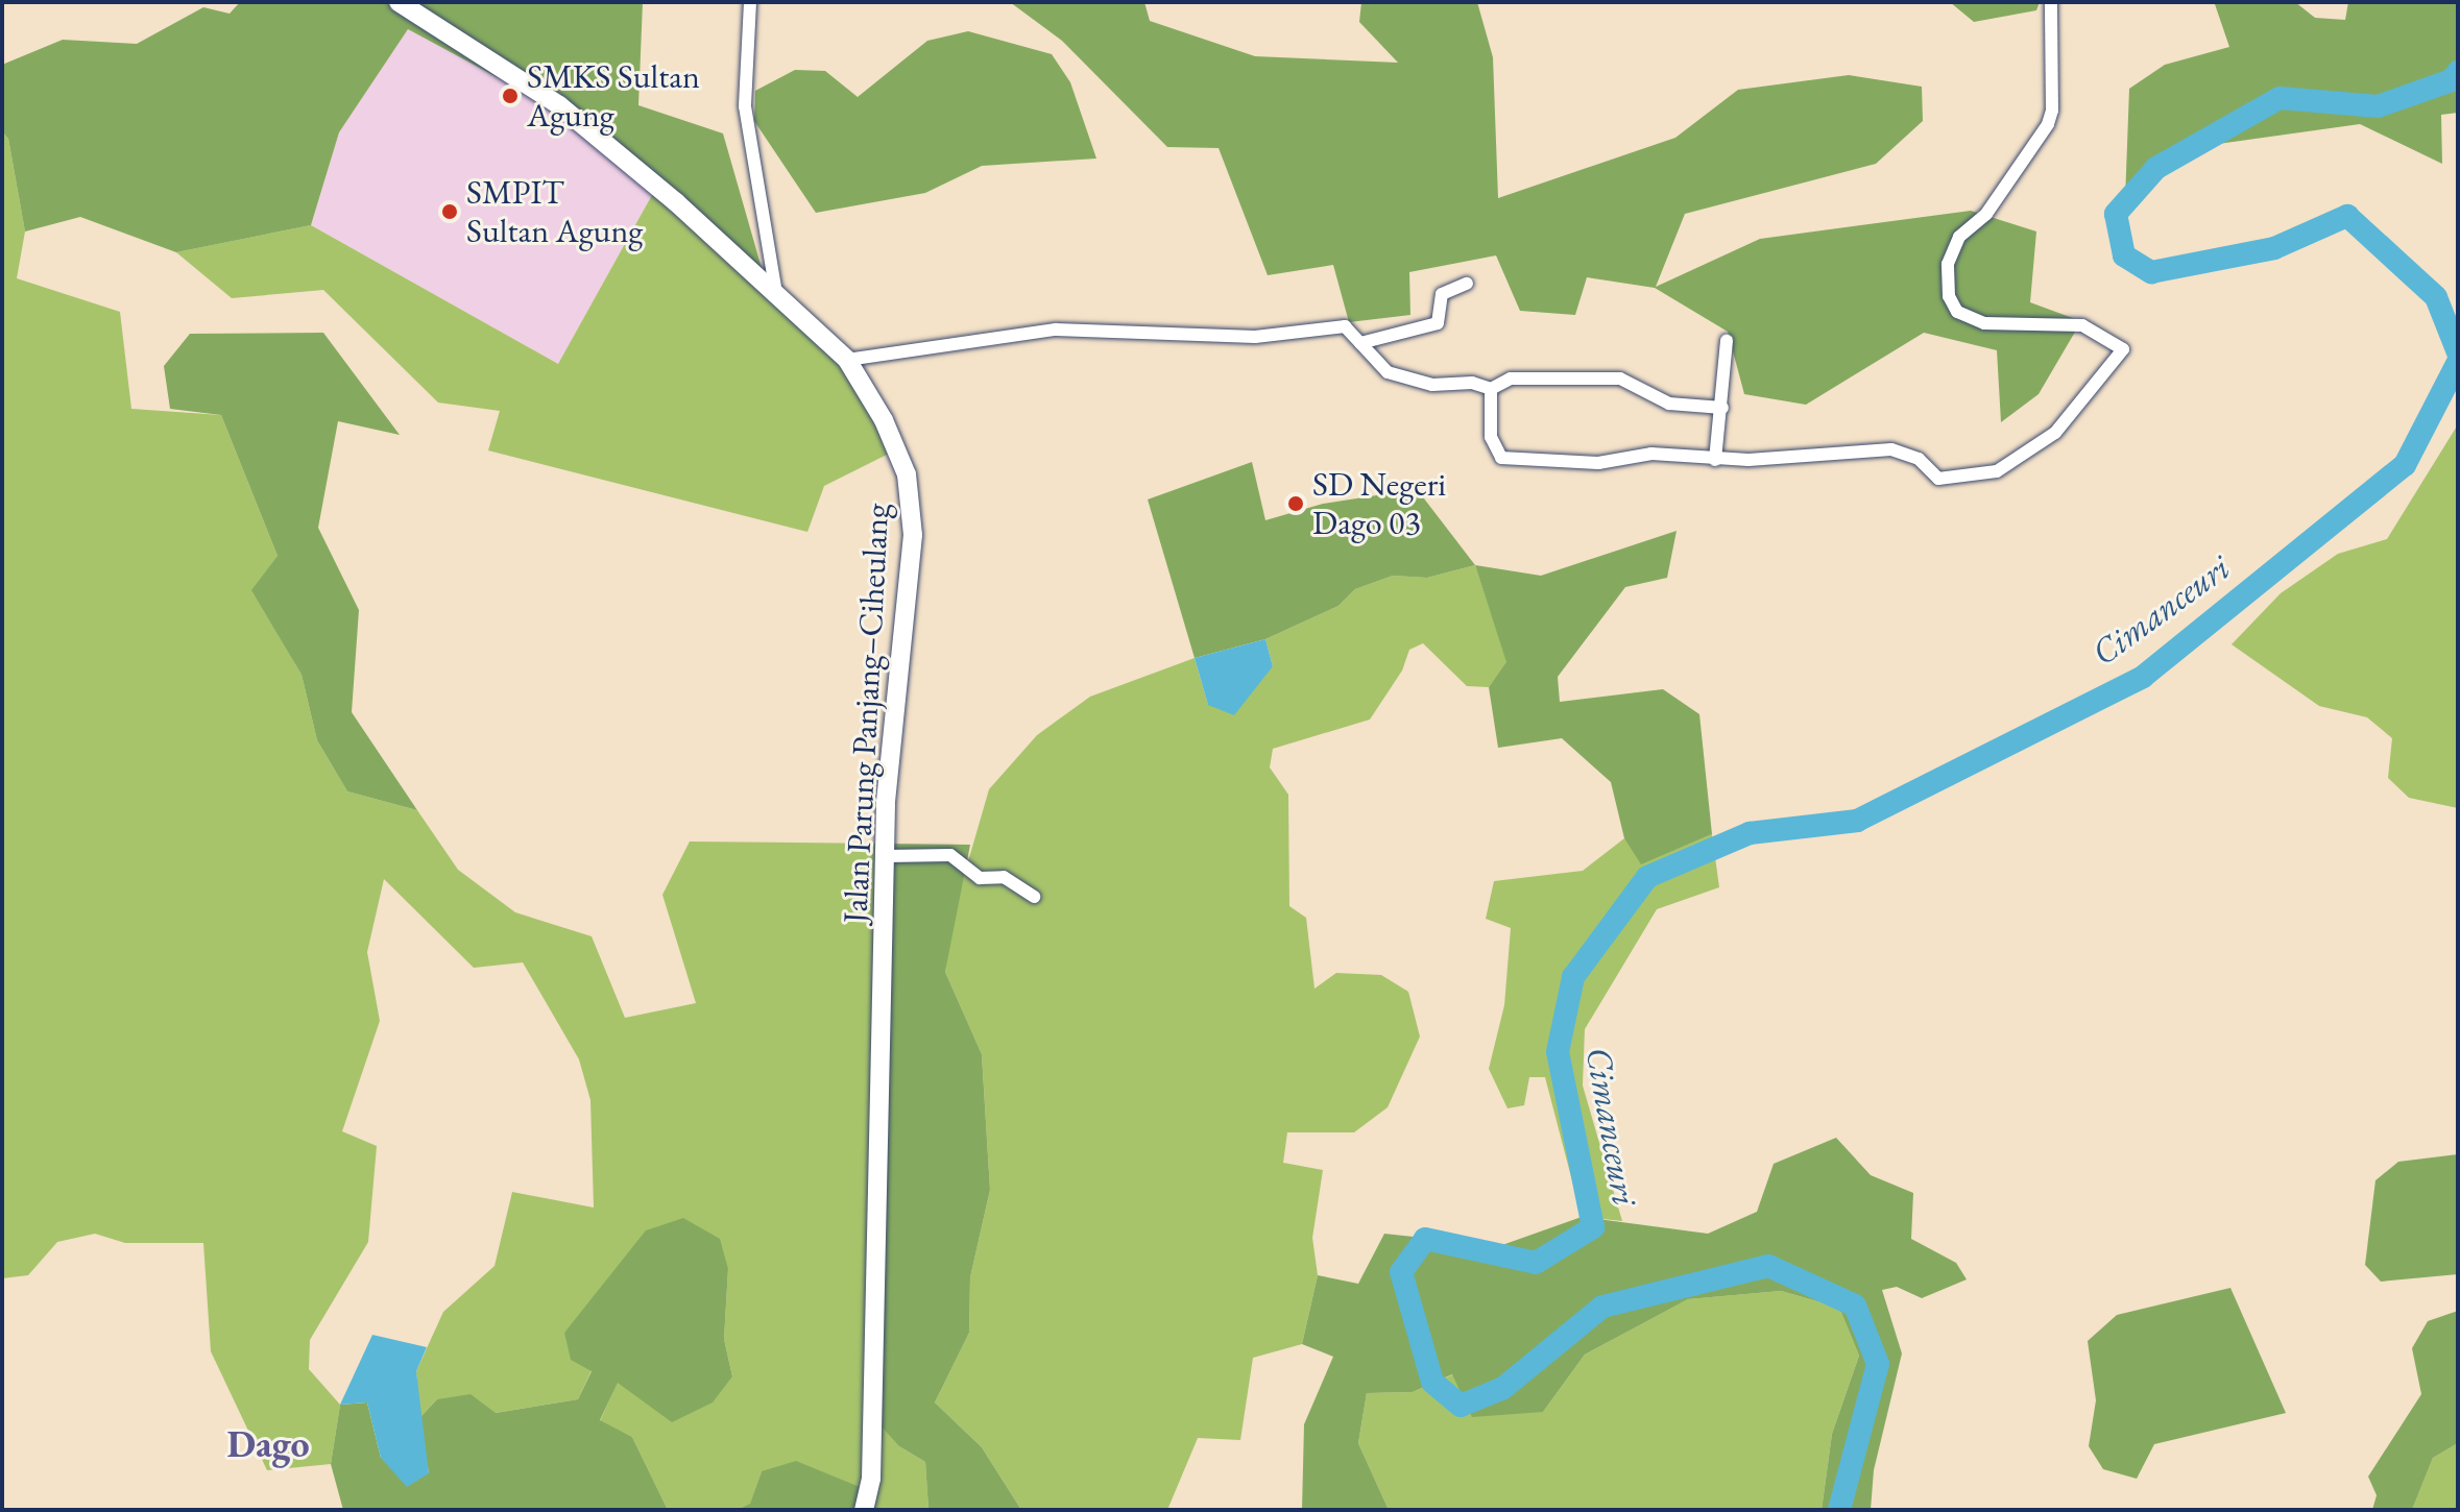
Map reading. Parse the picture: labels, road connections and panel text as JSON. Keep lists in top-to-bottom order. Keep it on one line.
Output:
{"streets":{"street":["Jalan Parung Panjang–Ciheulang"]},"districts":["Dago"],"water":["Cimanceuri"],"places":["SMKS Sultan Agung","SMPIT Sultan Agung","SD Negeri Dago 03"]}
